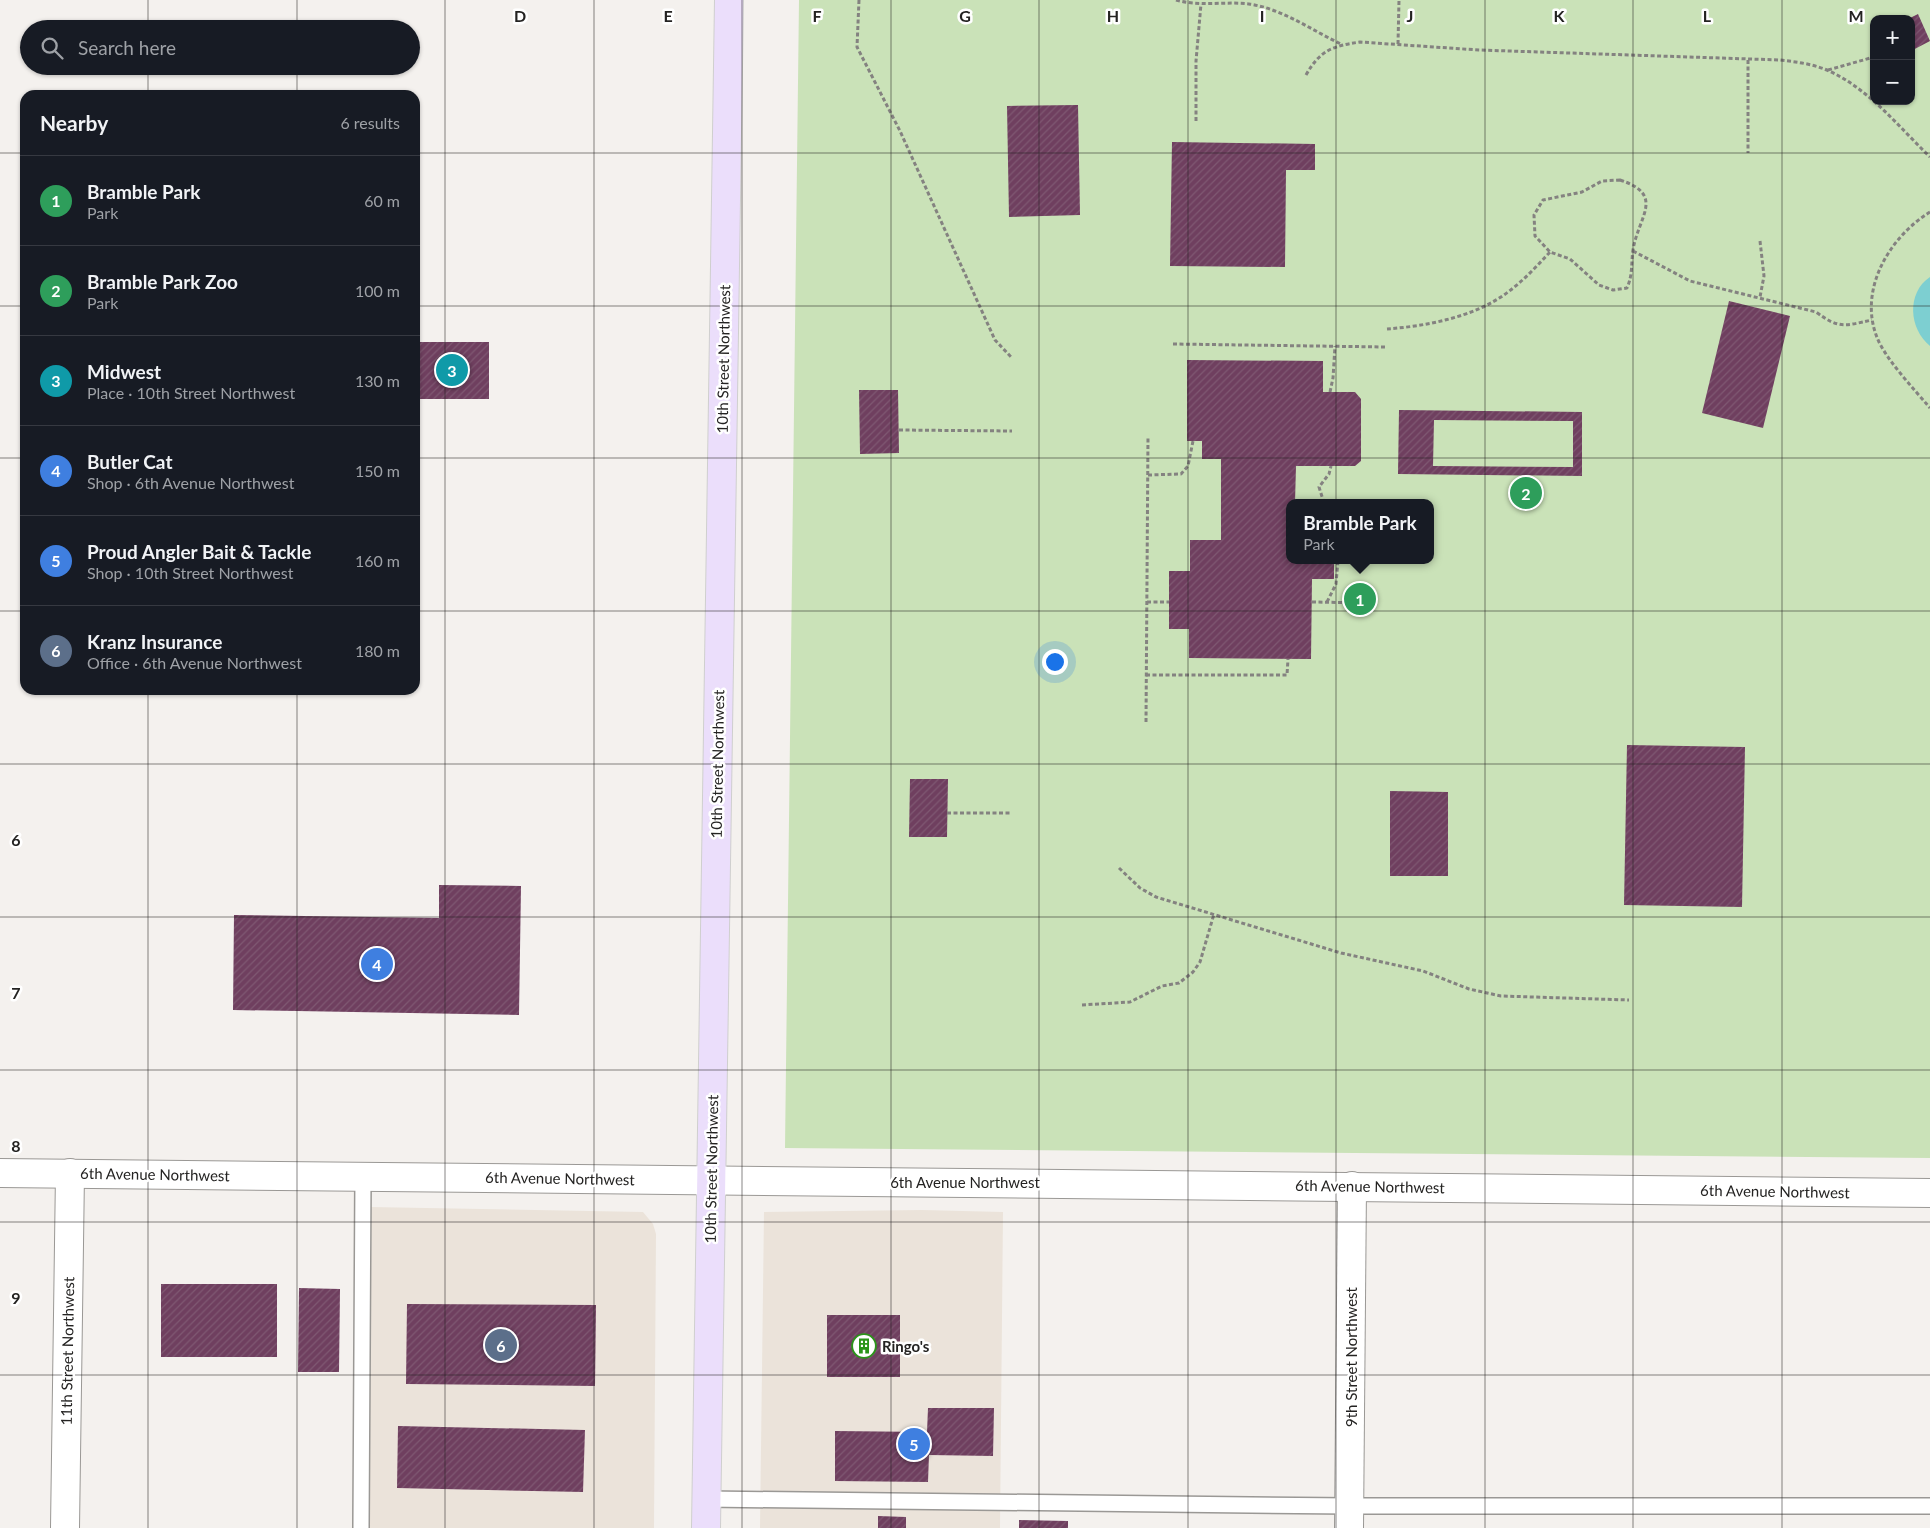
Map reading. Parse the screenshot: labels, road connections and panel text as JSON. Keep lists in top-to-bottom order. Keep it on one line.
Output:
{"streets":{"main road":["10th Street Northwest"],"street":["6th Avenue Northwest","11th Street Northwest","9th Street Northwest"]},"crossings":[["10th Street Northwest","6th Avenue Northwest"],["6th Avenue Northwest","11th Street Northwest"],["6th Avenue Northwest","9th Street Northwest"]],"places":{"building":["Ringo's"]},"page":{"map_buttons":["+","−"],"search":"Search here","heading":["Nearby","6 results"],"list":[{"mark":"1","name":"Bramble Park","note":"Park","value":"60 m"},{"mark":"2","name":"Bramble Park Zoo","note":"Park","value":"100 m"},{"mark":"3","name":"Midwest","note":"Place · 10th Street Northwest","value":"130 m"},{"mark":"4","name":"Butler Cat","note":"Shop · 6th Avenue Northwest","value":"150 m"},{"mark":"5","name":"Proud Angler Bait & Tackle","note":"Shop · 10th Street Northwest","value":"160 m"},{"mark":"6","name":"Kranz Insurance","note":"Office · 6th Avenue Northwest","value":"180 m"}],"pins":["3","2","1","4","6","5"],"popup":["Bramble Park","Park"]},"grid":{"columns":["D","E","F","G","H","I","J","K","L","M"],"rows":["6","7","8","9"]}}
